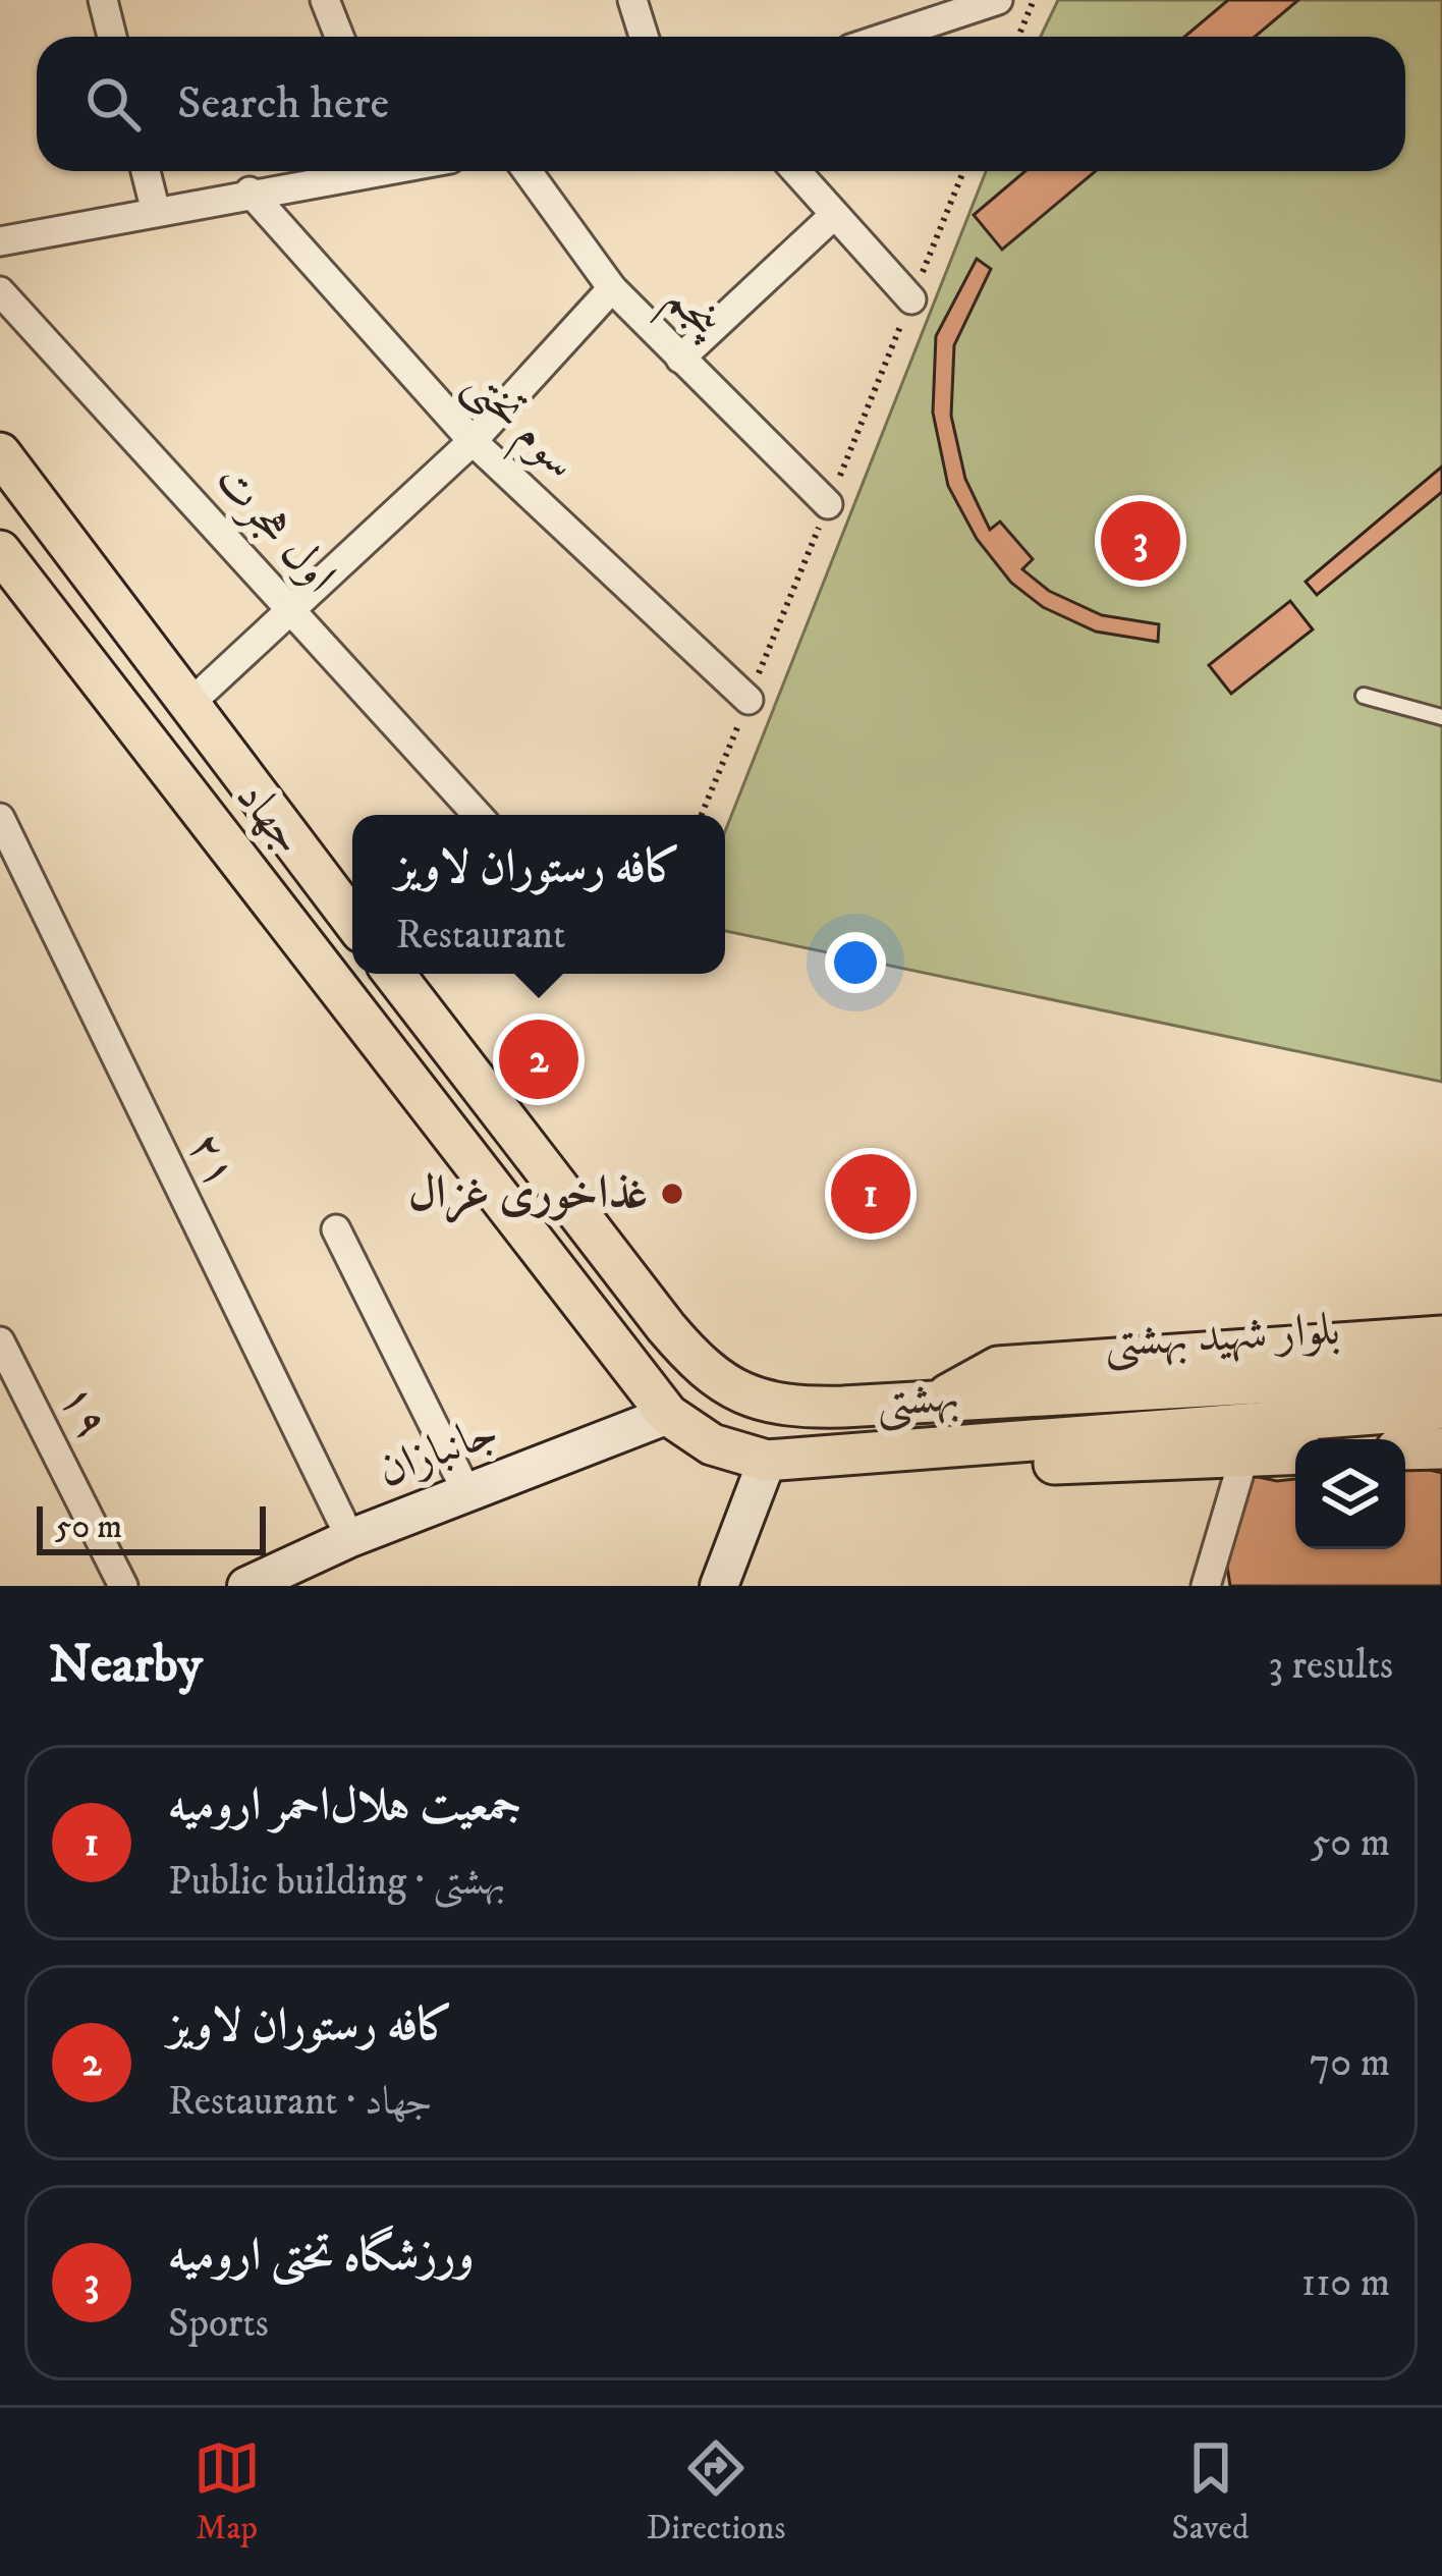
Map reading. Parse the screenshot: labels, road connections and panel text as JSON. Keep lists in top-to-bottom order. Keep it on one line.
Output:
{"streets":{"main road":["جهاد","بلوار شهید بهشتی","بهشتی","جانبازان"],"street":["پنجم","سوم تختی","اول هجرت","۲۱","۱۹"]},"crossings":[["جهاد","بهشتی"],["جهاد","جانبازان"],["۲۱","جانبازان"],["بلوار شهید بهشتی","بهشتی"]],"places":["غذاخوری غزال"],"scale_bar":"50 m","page":{"search":"Search here","pins":["3","2","1"],"popup":["کافه رستوران لاویز","Restaurant"],"scale":"50 m","heading":["Nearby","3 results"],"list":[{"mark":"1","name":"جمعیت هلال‌احمر ارومیه","note":"Public building · بهشتی","value":"50 m"},{"mark":"2","name":"کافه رستوران لاویز","note":"Restaurant · جهاد","value":"70 m"},{"mark":"3","name":"ورزشگاه تختی ارومیه","note":"Sports","value":"110 m"}],"nav":["Map","Directions","Saved"]}}
